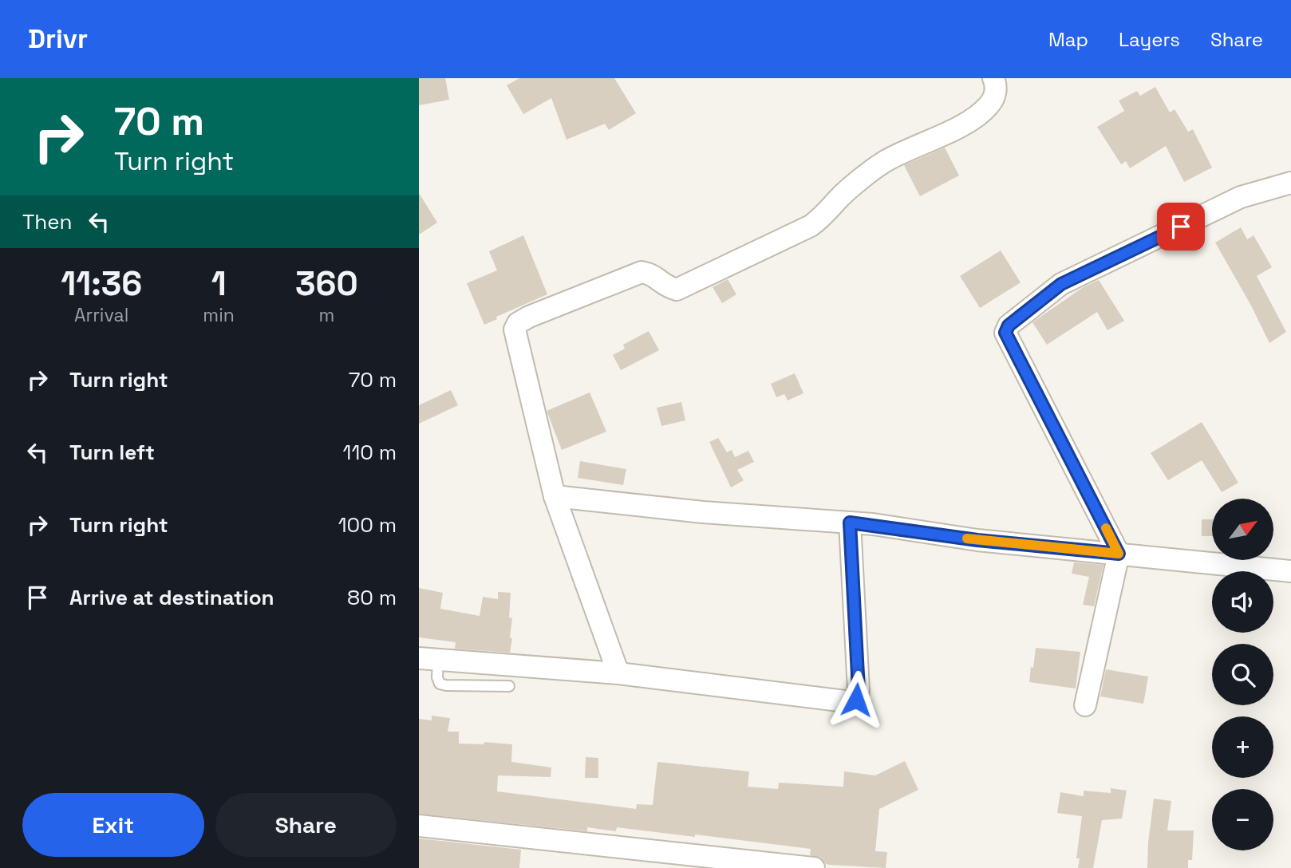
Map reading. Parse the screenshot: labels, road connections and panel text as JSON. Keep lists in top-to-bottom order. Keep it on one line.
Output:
{"north":"top right","page":{"header":"Drivr","nav":["Map","Layers","Share"],"turn":["70 m","Turn right"],"then":"Then","eta":["11:36","Arrival","1","min","360","m"],"list":[{"name":"Turn right","value":"70 m"},{"name":"Turn left","value":"110 m"},{"name":"Turn right","value":"100 m"},{"name":"Arrive at destination","value":"80 m"}],"map_buttons":["+","−"],"buttons":["Exit","Share"]}}
